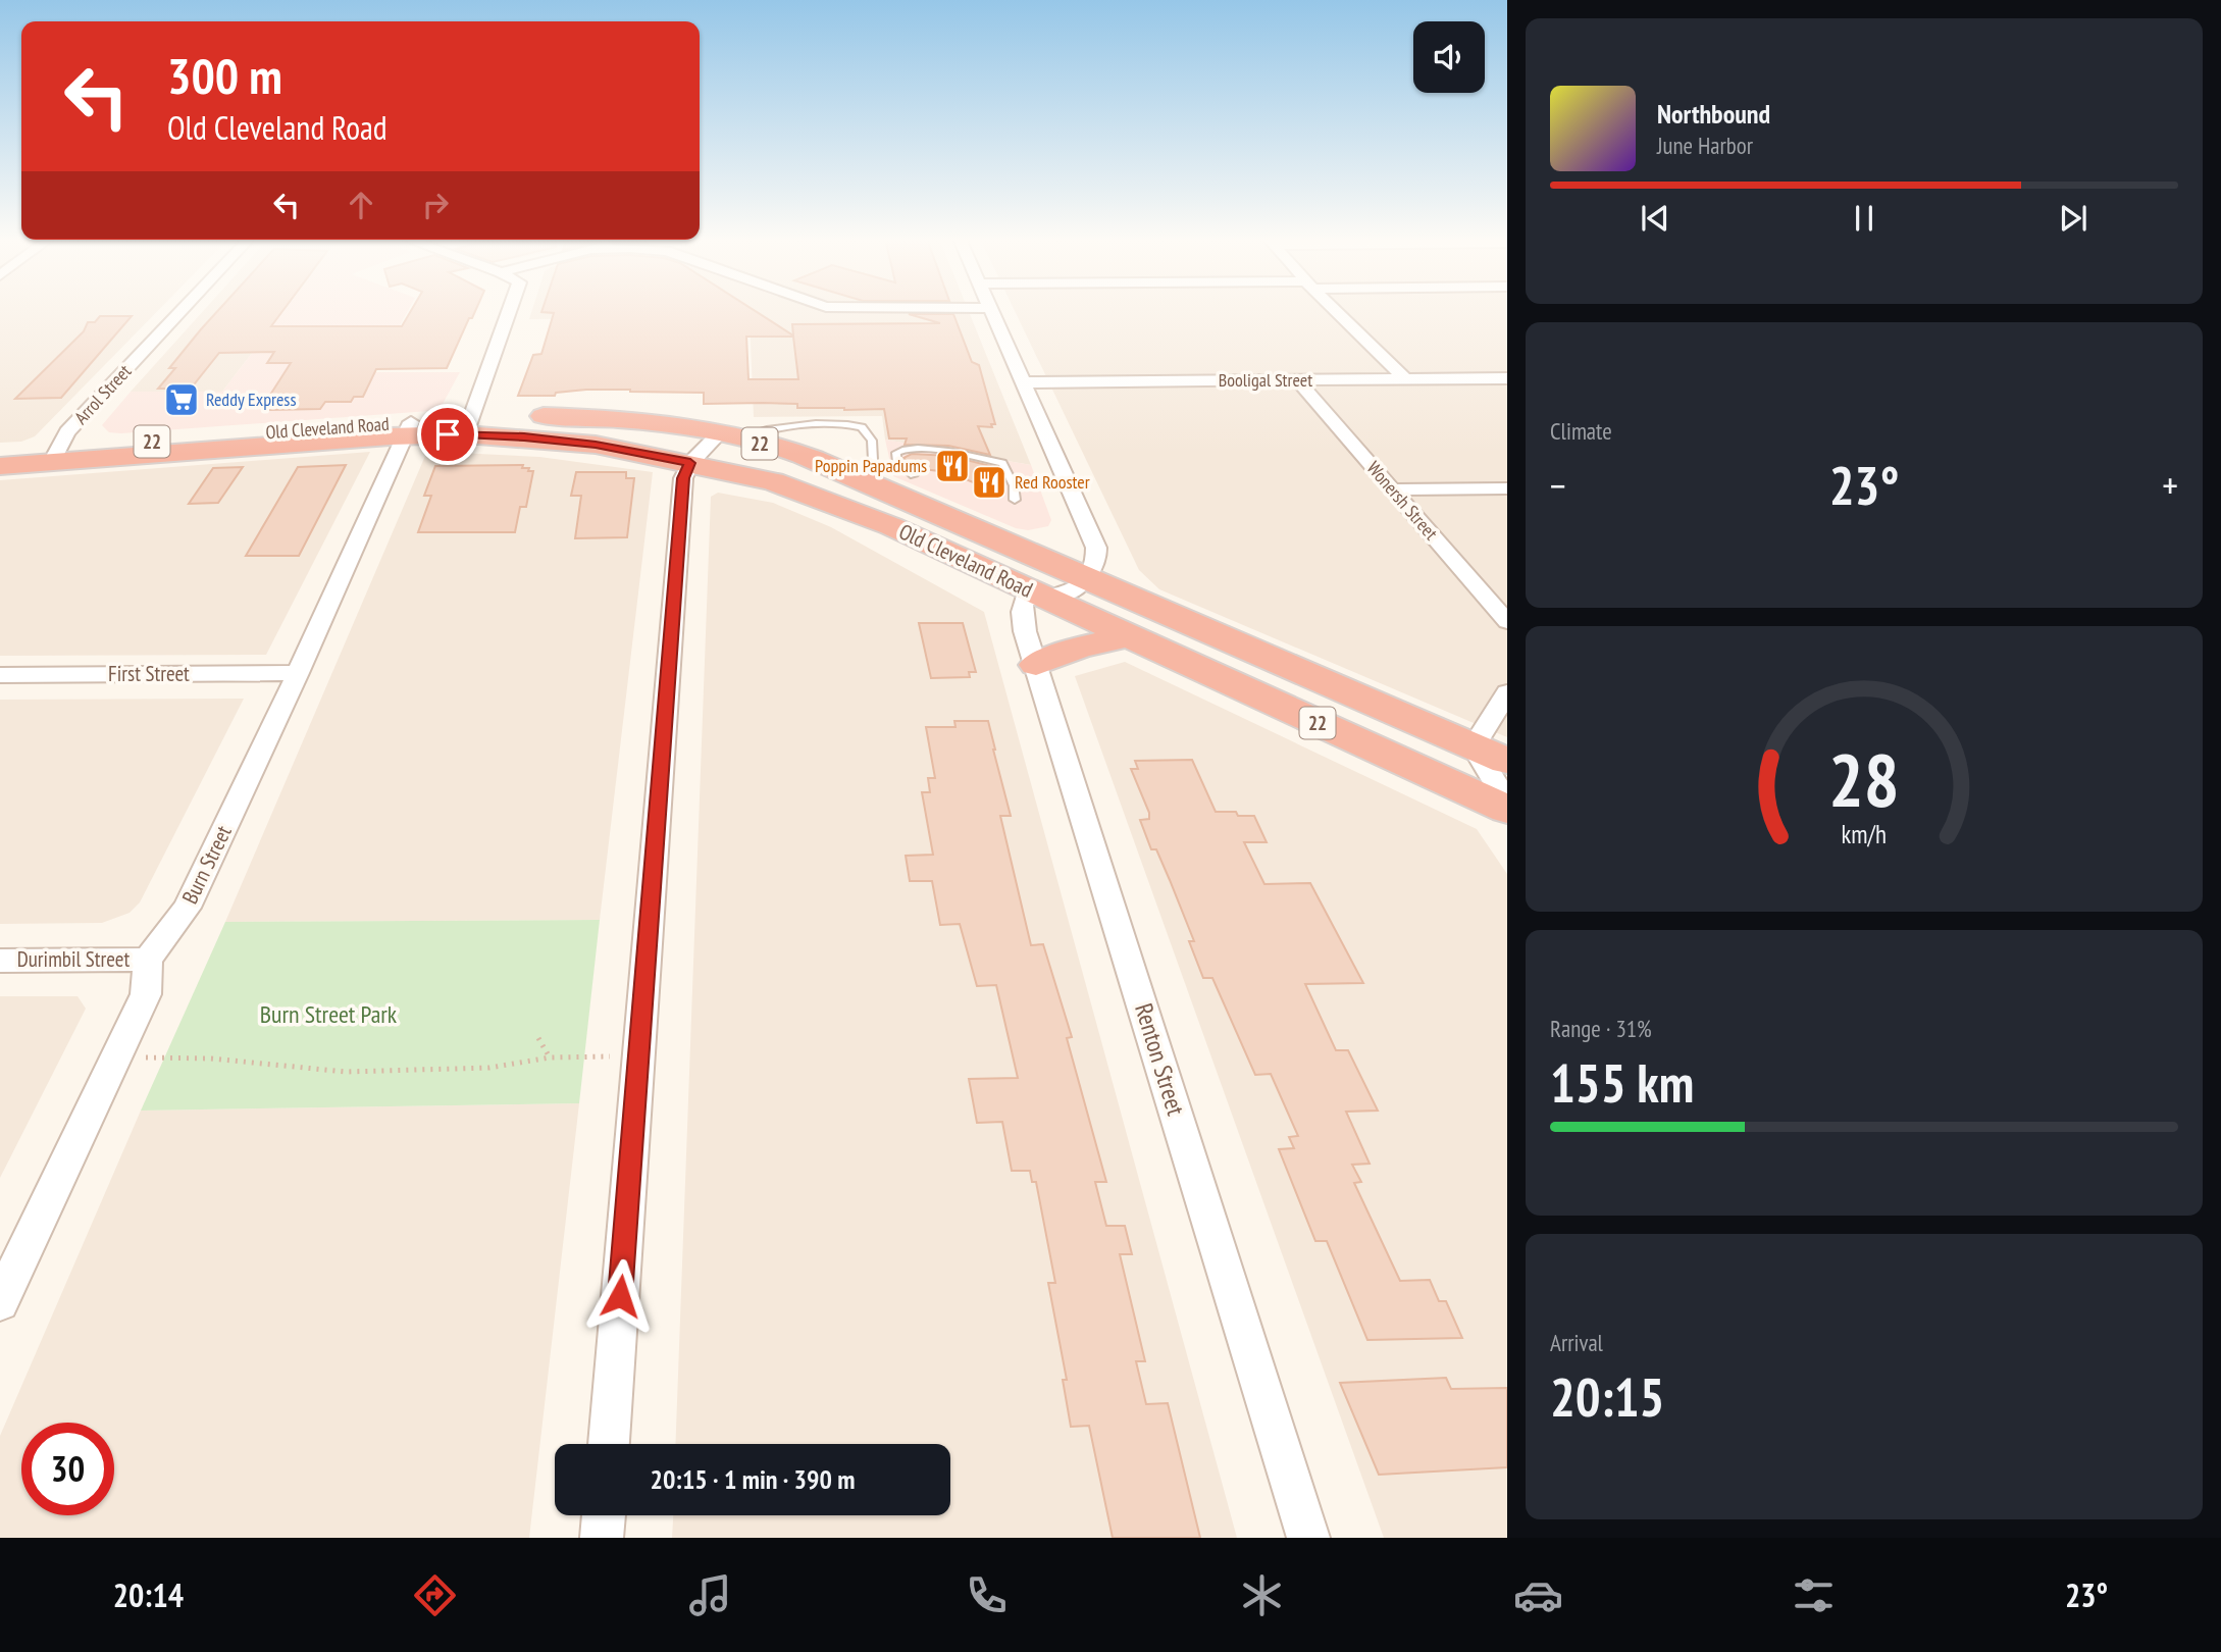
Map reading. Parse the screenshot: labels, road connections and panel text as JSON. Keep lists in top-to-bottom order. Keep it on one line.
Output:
{"streets":{"highway":["Old Cleveland Road","22"],"street":["Booligal Street","Arrol Street","Wonersh Street","First Street","Burn Street","Durimbil Street","Renton Street"]},"crossings":[["Booligal Street","Wonersh Street"],["Arrol Street","Old Cleveland Road"],["Old Cleveland Road","Burn Street"],["Old Cleveland Road","Renton Street"],["First Street","Burn Street"],["Burn Street","Durimbil Street"]],"parks":["Burn Street Park"],"places":{"supermarket":["Reddy Express"],"restaurant":["Poppin Papadums","Red Rooster"]},"page":{"turn":["300 m","Old Cleveland Road"],"song":["Northbound","June Harbor"],"tile":["Climate",["Range · 31%","155 km"],["Arrival","20:15"]],"heat":["−","23°","+"],"limit":"30","trip":"20:15 · 1 min · 390 m","tabs":["20:14","23°"],"gauge":["28","km/h"]}}
